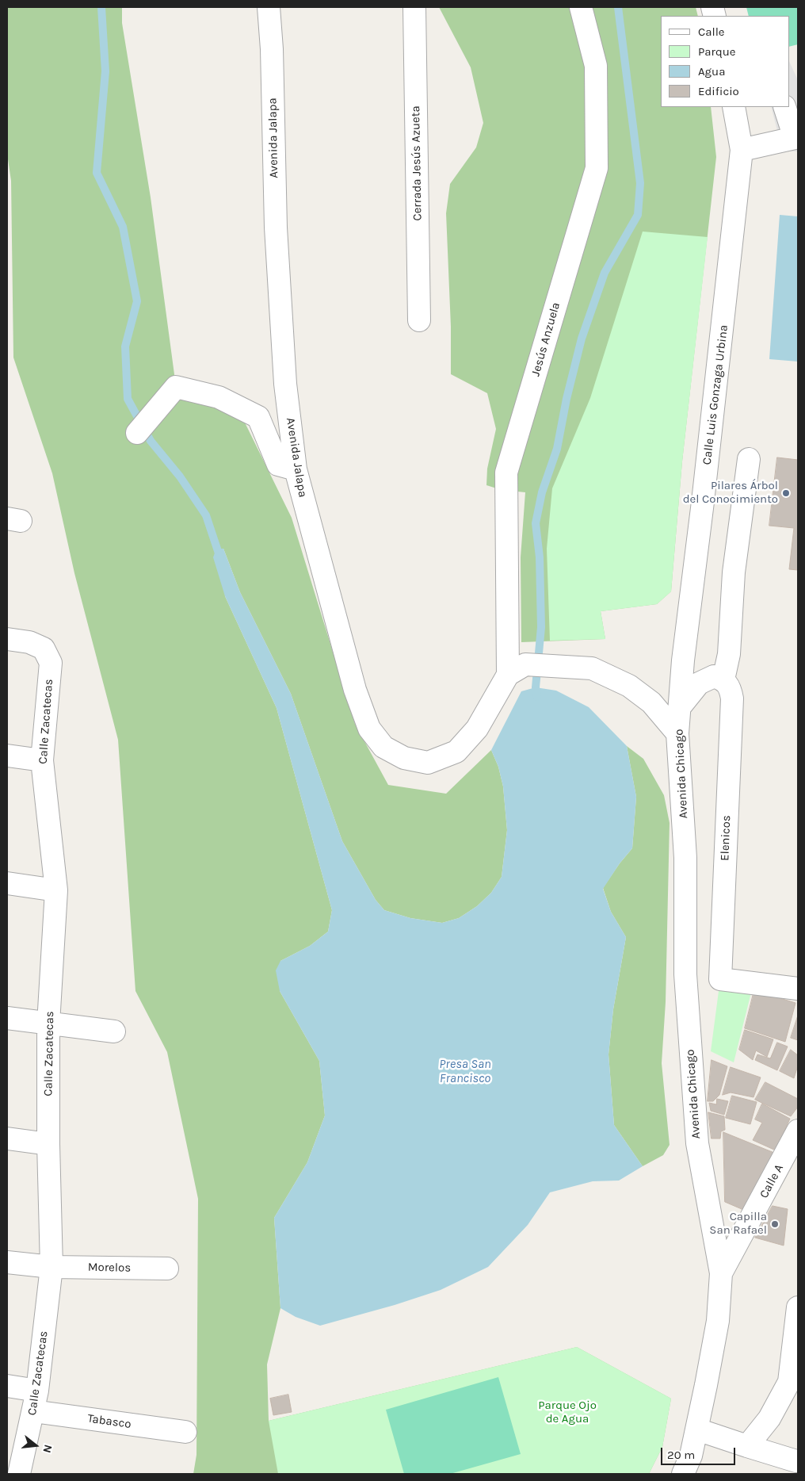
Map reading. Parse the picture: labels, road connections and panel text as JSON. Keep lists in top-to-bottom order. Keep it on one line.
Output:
{"streets":{"street":["Avenida Jalapa","Cerrada Jesús Azueta","Jesús Anzuela","Calle Luis Gonzaga Urbina","Calle Zacatecas","Avenida Chicago","Elenicos","Calle A","Morelos","Tabasco"]},"crossings":[["Avenida Jalapa","Jesús Anzuela"],["Calle Luis Gonzaga Urbina","Avenida Chicago"],["Calle Zacatecas","Morelos"],["Calle Zacatecas","Tabasco"],["Avenida Chicago","Calle A"]],"water":["Presa San Francisco"],"parks":["Parque Ojo de Agua"],"places":["Pilares Árbol del Conocimiento","Capilla San Rafael"],"legend":["Calle","Parque","Agua","Edificio"],"scale_bar":"20 m","north":"right"}
